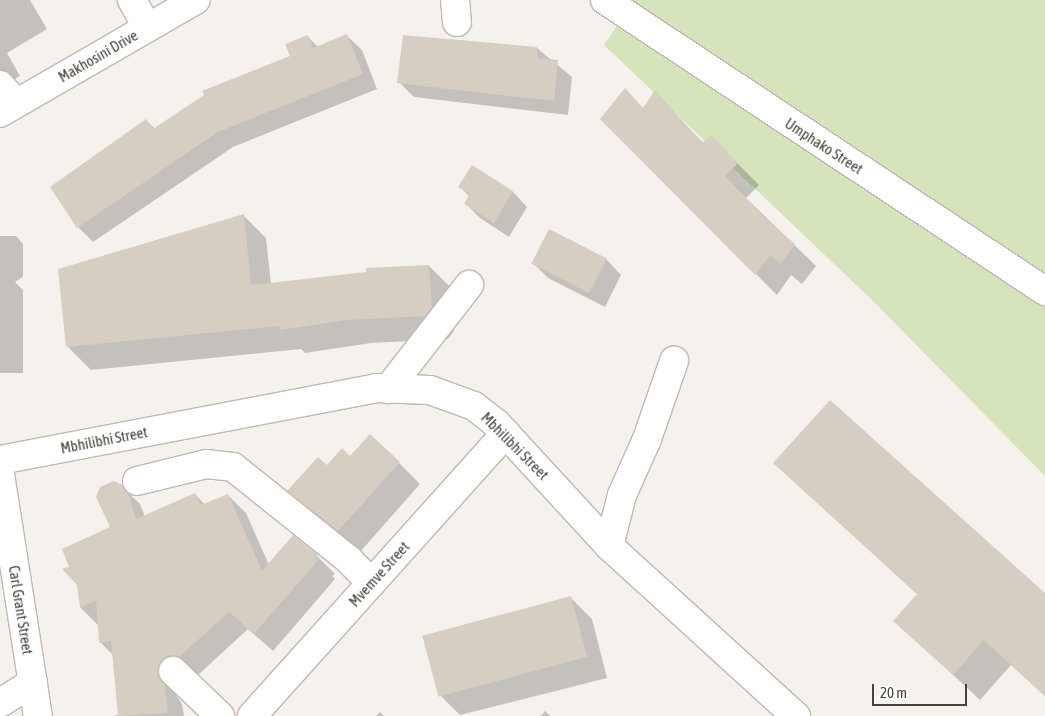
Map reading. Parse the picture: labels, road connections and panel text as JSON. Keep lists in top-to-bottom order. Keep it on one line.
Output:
{"streets":{"street":["Makhosini Drive","Umphako Street","Mbhilibhi Street","Mvemve Street","Carl Grant Street"]},"crossings":[["Mbhilibhi Street","Mvemve Street"]],"scale_bar":"20 m"}
